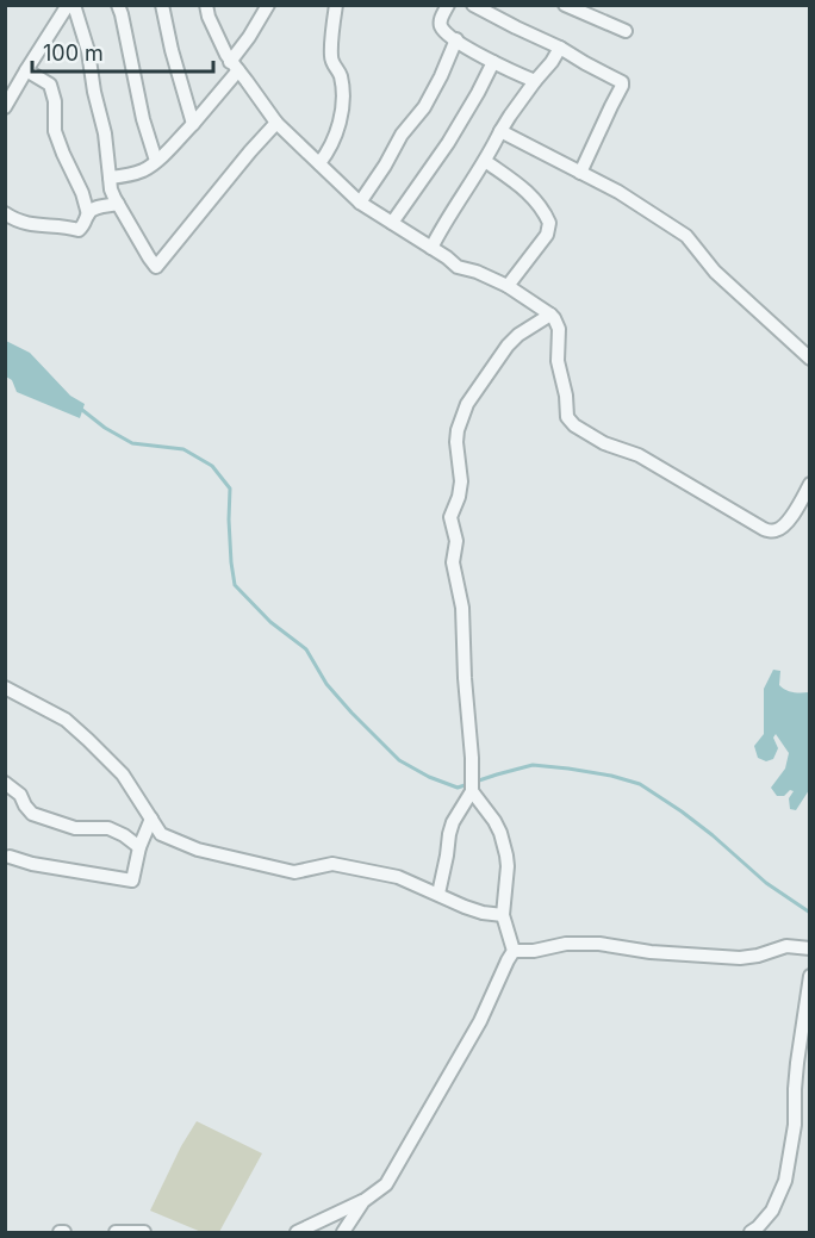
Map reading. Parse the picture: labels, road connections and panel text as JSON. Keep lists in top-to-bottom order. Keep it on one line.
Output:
{"scale_bar":"100 m"}
